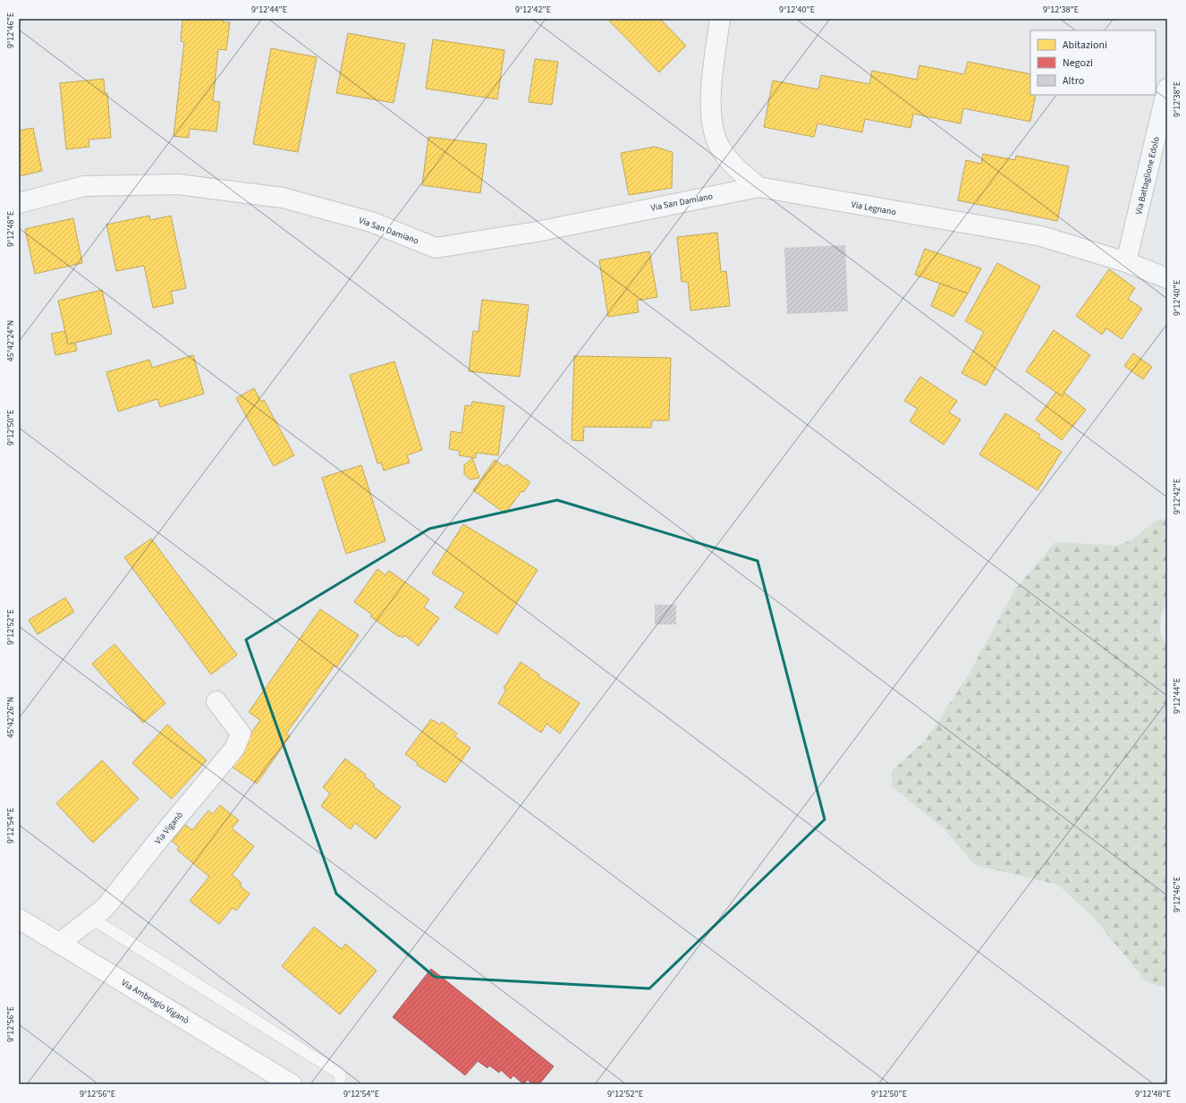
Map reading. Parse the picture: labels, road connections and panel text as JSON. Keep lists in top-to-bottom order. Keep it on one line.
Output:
{"streets":{"main road":["Via Ambrogio Viganò"],"street":["Via Battaglione Edolo","Via San Damiano","Via Legnano","Via Viganò"]},"crossings":[["Via Battaglione Edolo","Via Legnano"],["Via San Damiano","Via Legnano"],["Via Viganò","Via Ambrogio Viganò"]],"legend":["Abitazioni","Negozi","Altro"],"coordinates":["9°12'44\"E","9°12'42\"E","9°12'40\"E","9°12'38\"E","9°12'46\"E","9°12'48\"E","45°42'24\"N","9°12'50\"E","9°12'52\"E","45°42'26\"N","9°12'54\"E","9°12'56\"E"]}
